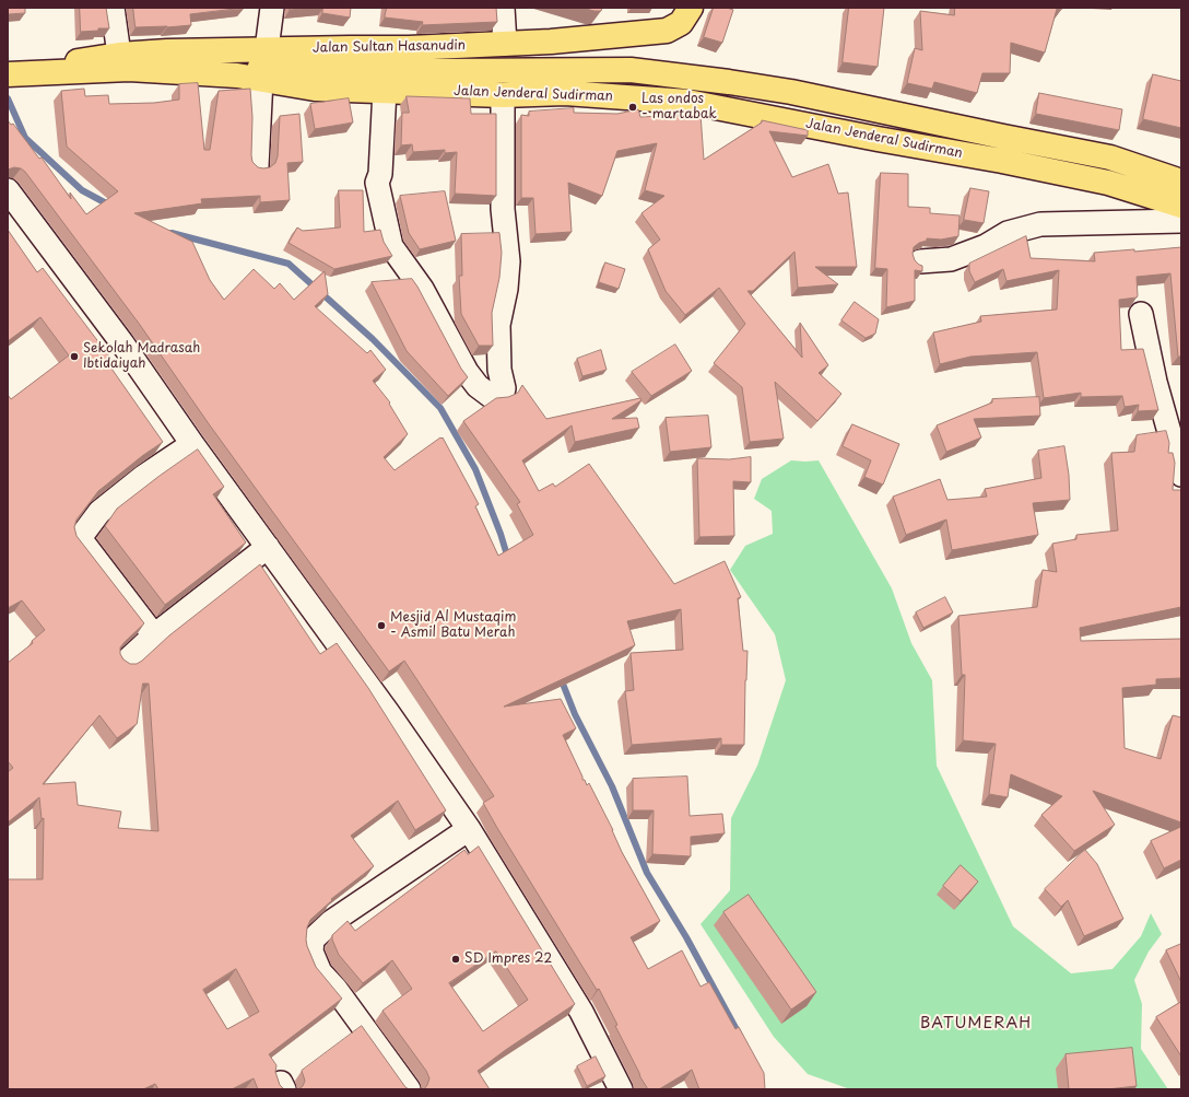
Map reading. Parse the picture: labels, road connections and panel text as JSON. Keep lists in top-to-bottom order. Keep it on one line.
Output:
{"streets":{"main road":["Jalan Sultan Hasanudin","Jalan Jenderal Sudirman"]},"crossings":[["Jalan Sultan Hasanudin","Jalan Jenderal Sudirman"]],"districts":["BATUMERAH"],"places":["Las ondos - martabak","Sekolah Madrasah Ibtidaiyah","Mesjid Al Mustaqim - Asmil Batu Merah","SD Impres 22"]}
